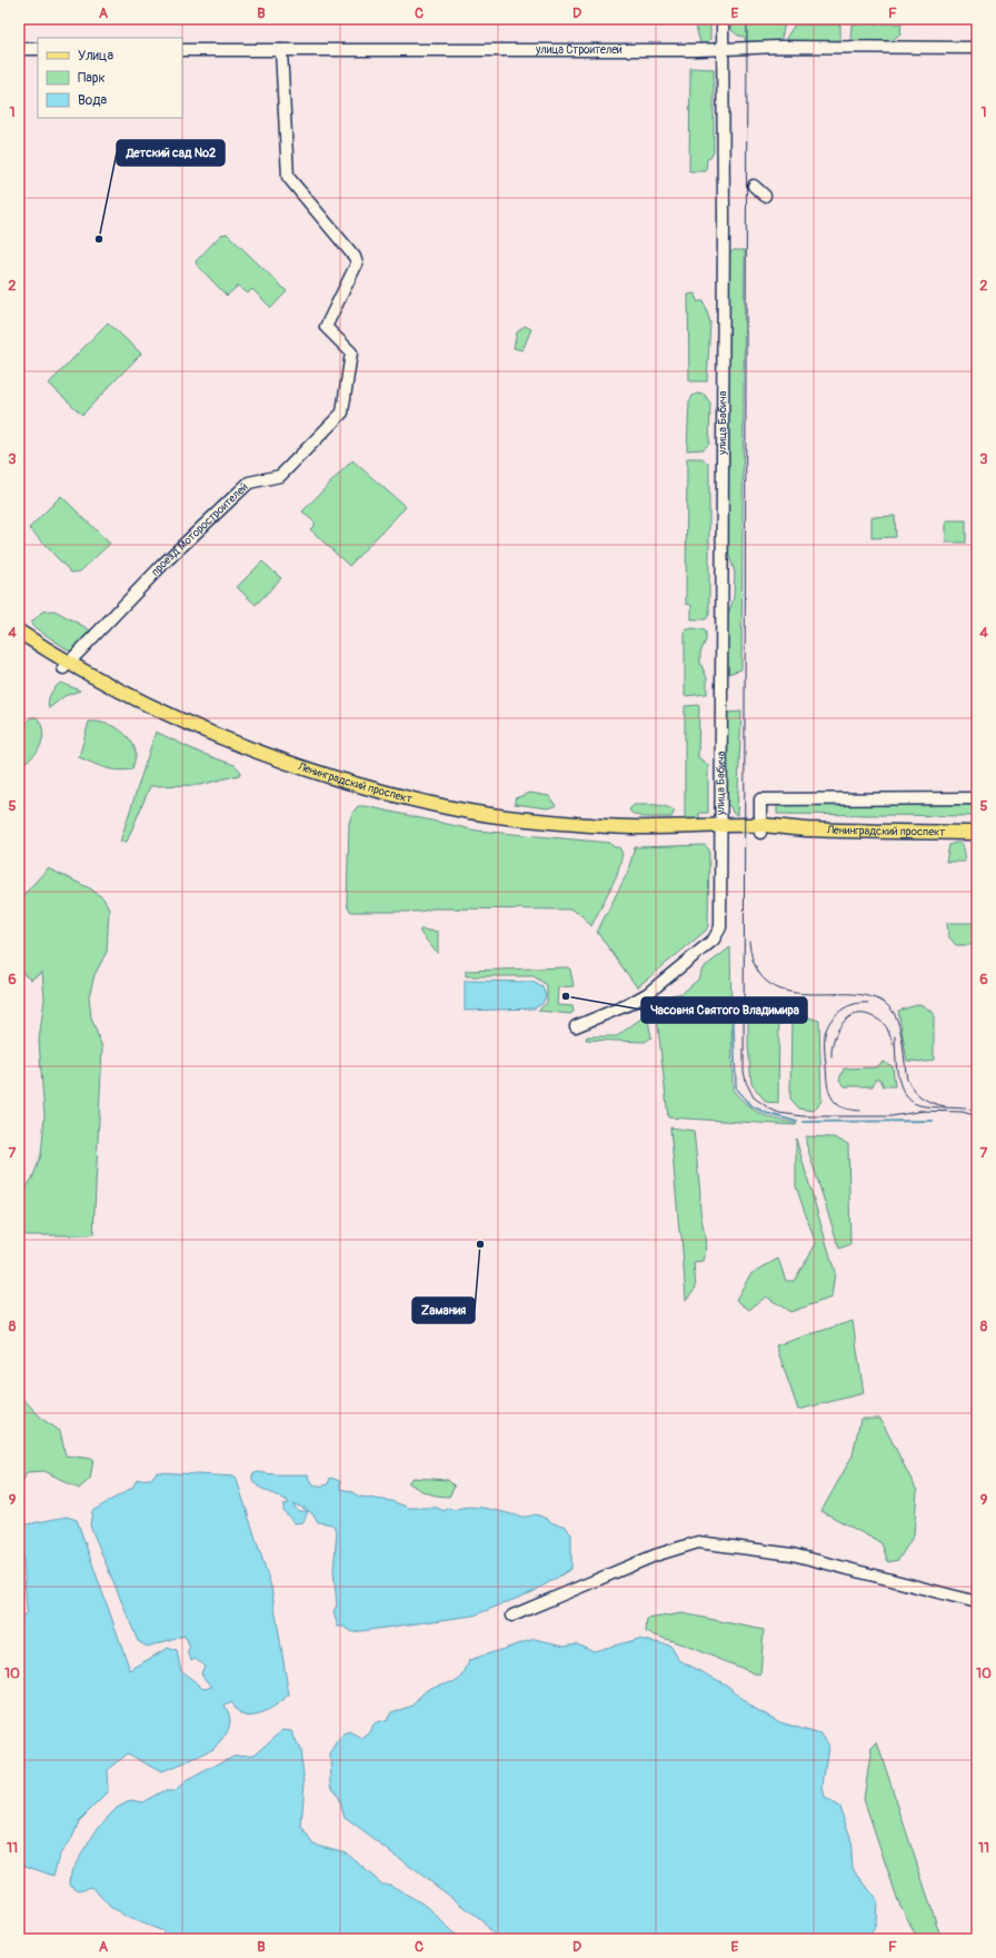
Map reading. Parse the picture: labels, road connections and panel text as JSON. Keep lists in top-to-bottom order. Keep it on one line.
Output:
{"streets":{"main road":["Ленинградский проспект"],"street":["улица Строителей","улица Бабича","проезд Моторостроителей"]},"crossings":[["улица Строителей","улица Бабича"],["улица Строителей","проезд Моторостроителей"],["улица Бабича","Ленинградский проспект"],["проезд Моторостроителей","Ленинградский проспект"]],"places":["Детский сад №2","Часовня Святого Владимира","Zамания"],"legend":["Улица","Парк","Вода"],"grid":{"columns":["A","B","C","D","E","F"],"rows":["1","2","3","4","5","6","7","8","9","10","11"]}}
